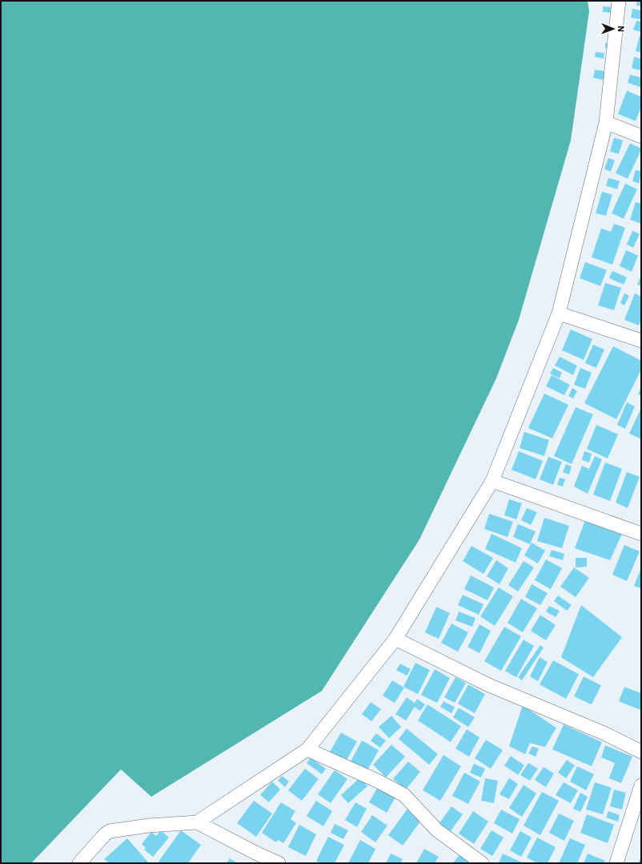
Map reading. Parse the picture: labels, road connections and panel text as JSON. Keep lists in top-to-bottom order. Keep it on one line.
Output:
{"north":"right"}
